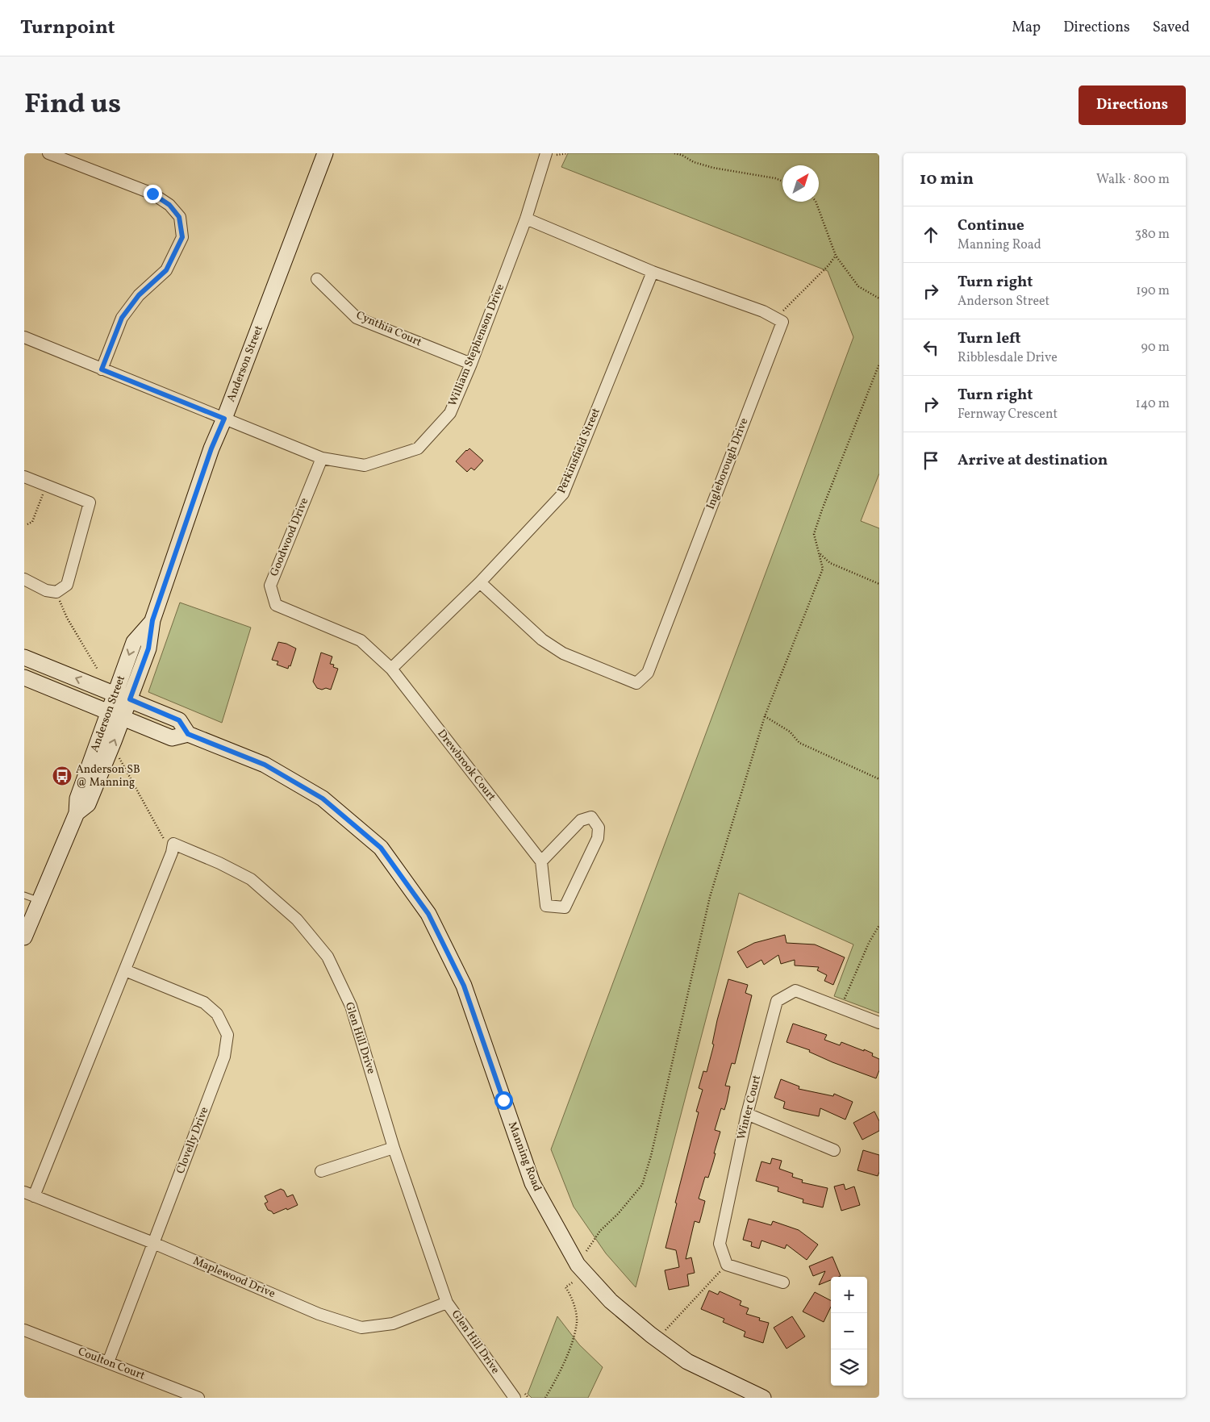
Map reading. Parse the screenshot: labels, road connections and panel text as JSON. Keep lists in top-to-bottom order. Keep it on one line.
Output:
{"streets":{"main road":["Anderson Street","Manning Road"],"street":["Cynthia Court","William Stephenson Drive","Perkinsfield Street","Ingleborough Drive","Goodwood Drive","Drewbrook Court","Glen Hill Drive","Winter Court","Clovelly Drive","Maplewood Drive","Coulton Court"]},"crossings":[["Cynthia Court","William Stephenson Drive"],["William Stephenson Drive","Anderson Street"],["William Stephenson Drive","Goodwood Drive"],["Anderson Street","Manning Road"],["Perkinsfield Street","Ingleborough Drive"],["Perkinsfield Street","Goodwood Drive"],["Perkinsfield Street","Drewbrook Court"],["Goodwood Drive","Drewbrook Court"],["Glen Hill Drive","Maplewood Drive"],["Clovelly Drive","Maplewood Drive"],["Clovelly Drive","Coulton Court"]],"places":{"bus stop":["Anderson SB @ Manning"]},"north":"top right","page":{"header":"Turnpoint","nav":["Map","Directions","Saved"],"title":"Find us","buttons":"Directions","heading":["10 min","Walk · 800 m"],"list":[["Continue","Manning Road","380 m"],["Turn right","Anderson Street","190 m"],["Turn left","Ribblesdale Drive","90 m"],["Turn right","Fernway Crescent","140 m"],"Arrive at destination"],"map_buttons":["+","−"]}}
